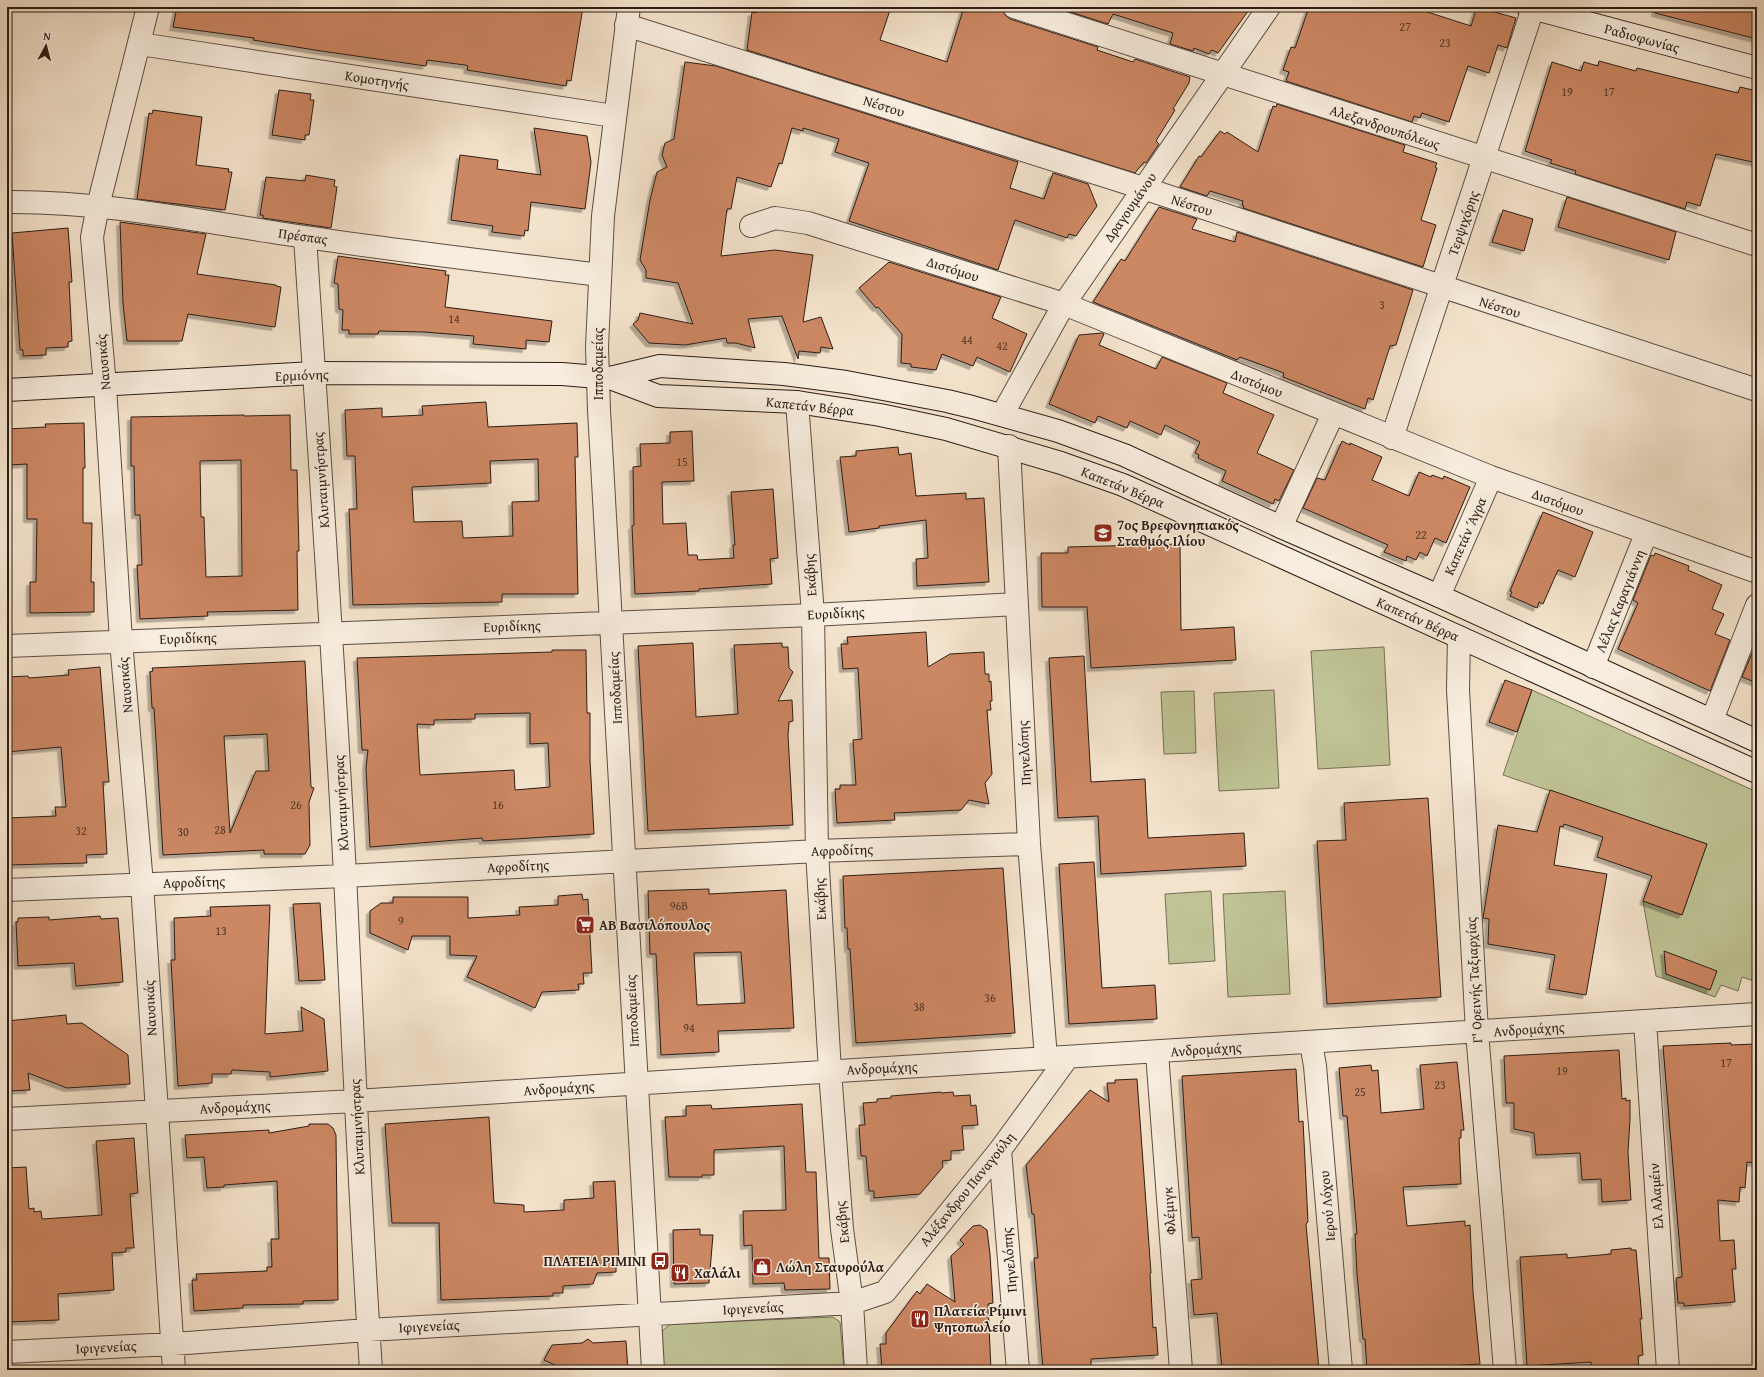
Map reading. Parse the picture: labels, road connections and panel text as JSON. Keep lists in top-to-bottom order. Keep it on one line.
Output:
{"streets":{"street":["Ραδιοφωνίας","Κομοτηνής","Νέστου","Αλεξανδρουπόλεως","Δραγουμάνου","Τερψιχόρης","Πρέσπας","Διστόμου","Ναυσικάς","Ιπποδαμείας","Ερμιόνης","Καπετάν Βέρρα","Κλυταιμνήστρας","Καπετάν Άγρα","Εκάβης","Λέλας Καραγιάννη","Ευριδίκης","Πηνελόπης","Αφροδίτης","Γ' Ορεινής Ταξιαρχίας","Ανδρομάχης","Αλέξανδρου Παναγούλη","Ελ Αλαμέιν","Ιερού Λόχου","Φλέμιγκ","Ιφιγενείας"]},"crossings":[["Ραδιοφωνίας","Τερψιχόρης"],["Κομοτηνής","Ναυσικάς"],["Κομοτηνής","Ιπποδαμείας"],["Νέστου","Δραγουμάνου"],["Νέστου","Τερψιχόρης"],["Νέστου","Ιπποδαμείας"],["Αλεξανδρουπόλεως","Δραγουμάνου"],["Αλεξανδρουπόλεως","Τερψιχόρης"],["Δραγουμάνου","Διστόμου"],["Δραγουμάνου","Καπετάν Βέρρα"],["Τερψιχόρης","Διστόμου"],["Πρέσπας","Ναυσικάς"],["Πρέσπας","Ιπποδαμείας"],["Πρέσπας","Κλυταιμνήστρας"],["Διστόμου","Καπετάν Άγρα"],["Διστόμου","Λέλας Καραγιάννη"],["Ναυσικάς","Ερμιόνης"],["Ναυσικάς","Ευριδίκης"],["Ναυσικάς","Αφροδίτης"],["Ναυσικάς","Ανδρομάχης"],["Ναυσικάς","Ιφιγενείας"],["Ιπποδαμείας","Ερμιόνης"],["Ιπποδαμείας","Καπετάν Βέρρα"],["Ιπποδαμείας","Ευριδίκης"],["Ιπποδαμείας","Αφροδίτης"],["Ιπποδαμείας","Ανδρομάχης"],["Ιπποδαμείας","Ιφιγενείας"],["Ερμιόνης","Καπετάν Βέρρα"],["Ερμιόνης","Κλυταιμνήστρας"],["Καπετάν Βέρρα","Καπετάν Άγρα"],["Καπετάν Βέρρα","Εκάβης"],["Καπετάν Βέρρα","Λέλας Καραγιάννη"],["Καπετάν Βέρρα","Πηνελόπης"],["Καπετάν Βέρρα","Γ' Ορεινής Ταξιαρχίας"],["Κλυταιμνήστρας","Ευριδίκης"],["Κλυταιμνήστρας","Αφροδίτης"],["Κλυταιμνήστρας","Ανδρομάχης"],["Κλυταιμνήστρας","Ιφιγενείας"],["Εκάβης","Ευριδίκης"],["Εκάβης","Αφροδίτης"],["Εκάβης","Ανδρομάχης"],["Εκάβης","Αλέξανδρου Παναγούλη"],["Εκάβης","Ιφιγενείας"],["Ευριδίκης","Πηνελόπης"],["Πηνελόπης","Αφροδίτης"],["Πηνελόπης","Ανδρομάχης"],["Πηνελόπης","Αλέξανδρου Παναγούλη"],["Γ' Ορεινής Ταξιαρχίας","Ανδρομάχης"],["Ανδρομάχης","Αλέξανδρου Παναγούλη"],["Ανδρομάχης","Ελ Αλαμέιν"],["Ανδρομάχης","Ιερού Λόχου"],["Ανδρομάχης","Φλέμιγκ"],["Αλέξανδρου Παναγούλη","Ιφιγενείας"]],"places":{"school or university":["7ος Βρεφονηπιακός Σταθμός Ιλίου"],"supermarket":["ΑΒ Βασιλόπουλος"],"bus stop":["ΠΛΑΤΕΙΑ ΡΙΜΙΝΙ"],"shop":["Λώλη Σταυρούλα"],"restaurant":["Χαλάλι","Πλατεία Ρίμινι Ψητοπωλείο"]},"house_numbers":["27","23","19","17","3","14","44","42","15","22","26","16","28","32","30","96B","9","13","36","38","94","17","19","23","25"],"north":"top"}
